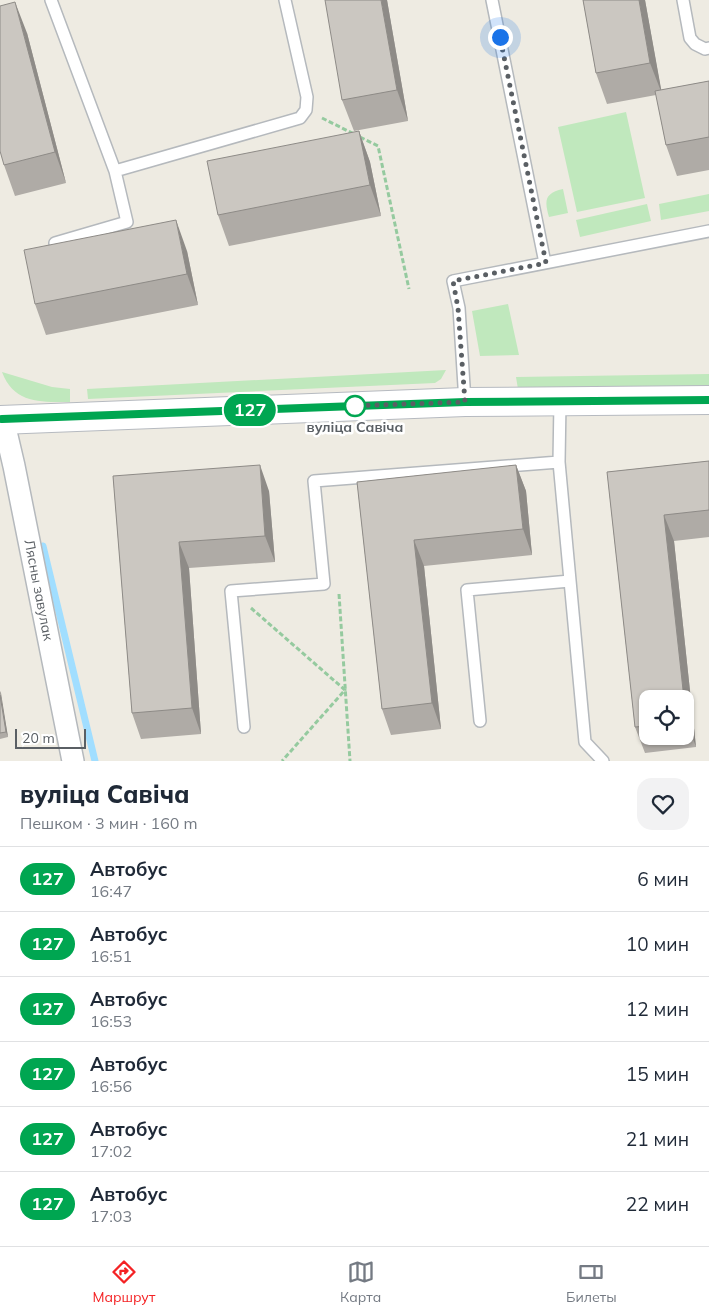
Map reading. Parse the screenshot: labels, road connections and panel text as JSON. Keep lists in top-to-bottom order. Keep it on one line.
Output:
{"streets":{"street":["Лясны завулак"]},"places":["вуліца Савіча"],"lines":["bus line 127"],"scale_bar":"20 m","page":{"on_map":"127","scale":"20 m","heading":["вуліца Савіча","Пешком · 3 мин · 160 m"],"list":[{"mark":"127","name":"Автобус","note":"16:47","value":"6 мин"},{"mark":"127","name":"Автобус","note":"16:51","value":"10 мин"},{"mark":"127","name":"Автобус","note":"16:53","value":"12 мин"},{"mark":"127","name":"Автобус","note":"16:56","value":"15 мин"},{"mark":"127","name":"Автобус","note":"17:02","value":"21 мин"},{"mark":"127","name":"Автобус","note":"17:03","value":"22 мин"}],"tabs":["Маршрут","Карта","Билеты"]}}
